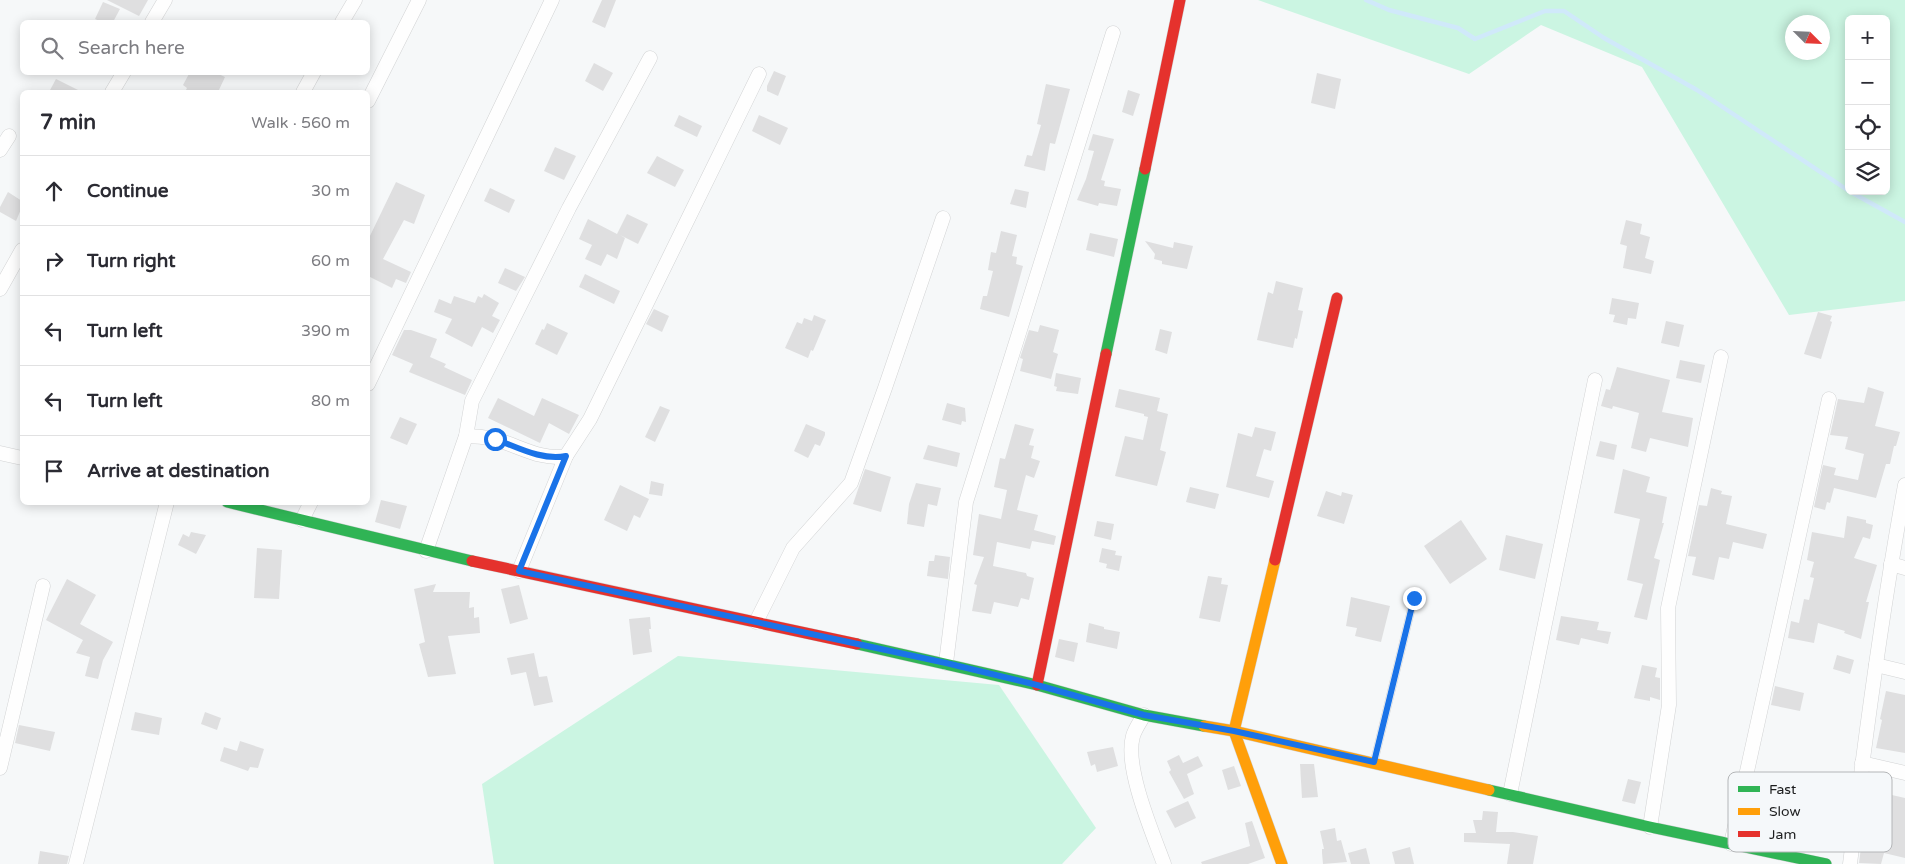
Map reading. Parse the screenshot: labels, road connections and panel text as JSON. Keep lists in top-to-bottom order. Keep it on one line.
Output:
{"legend":["Fast","Slow","Jam"],"north":"bottom right","page":{"map_buttons":["+","−"],"search":"Search here","heading":["7 min","Walk · 560 m"],"list":[["Continue","30 m"],["Turn right","60 m"],["Turn left","390 m"],["Turn left","80 m"],"Arrive at destination"]}}
